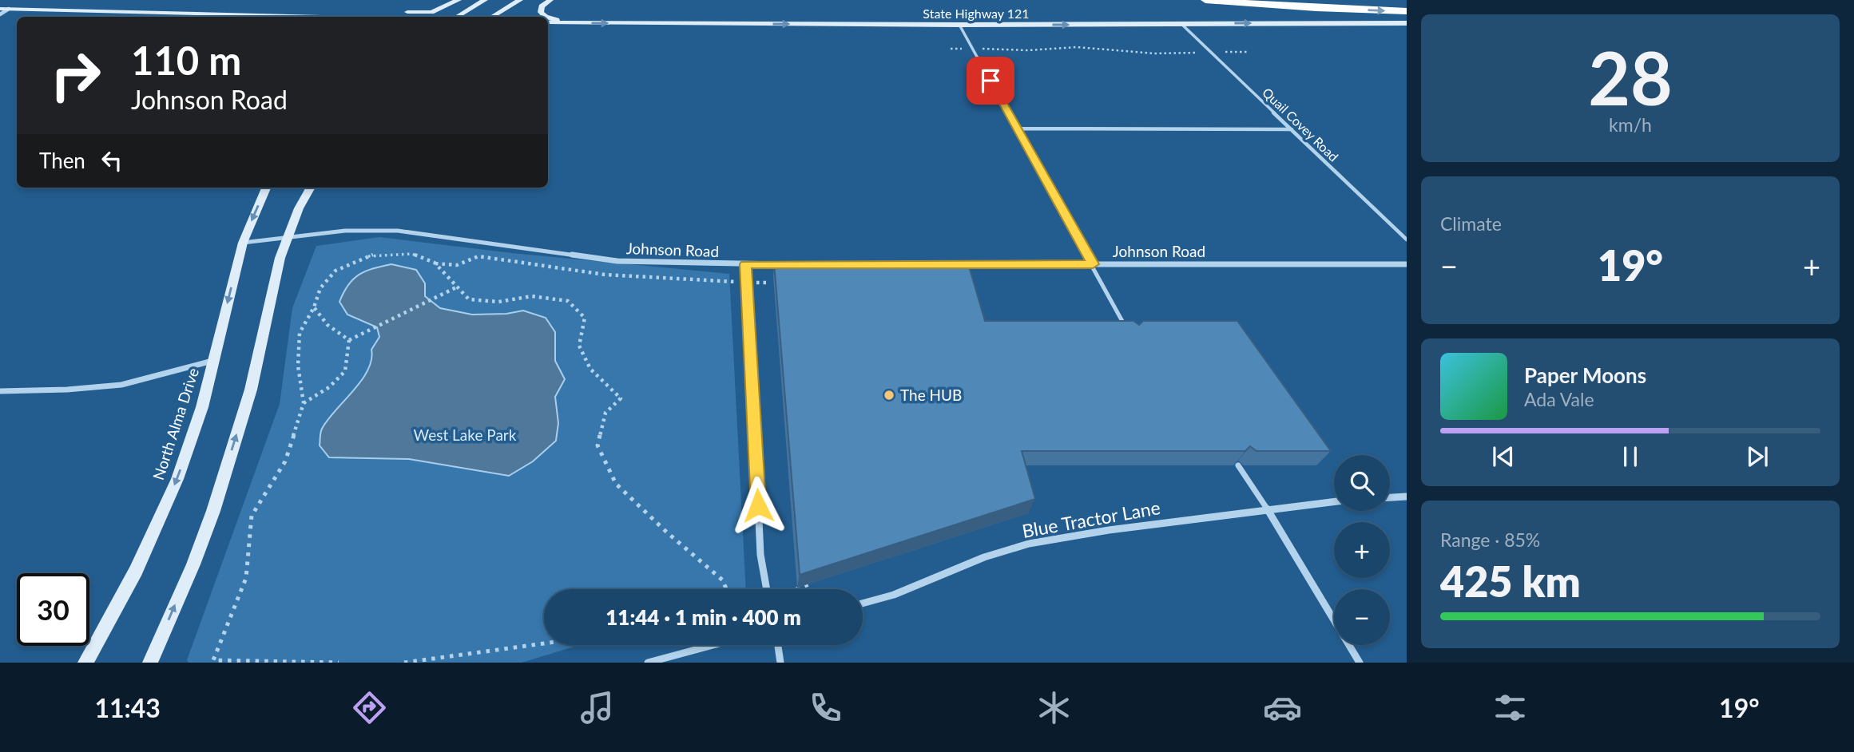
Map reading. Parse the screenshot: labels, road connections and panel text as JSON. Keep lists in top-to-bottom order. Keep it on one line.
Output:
{"streets":{"main road":["State Highway 121","North Alma Drive"],"street":["Johnson Road","Blue Tractor Lane"],"lane":["Quail Covey Road"]},"crossings":[["State Highway 121","Quail Covey Road"],["Johnson Road","North Alma Drive"]],"one_way":["State Highway 121"],"parks":["West Lake Park"],"places":["The HUB"],"page":{"tile":[["28","km/h"],"Climate",["Range · 85%","425 km"]],"turn":["110 m","Johnson Road"],"then":"Then","heat":["−","19°","+"],"song":["Paper Moons","Ada Vale"],"map_buttons":["+","−"],"limit":"30","trip":"11:44 · 1 min · 400 m","tabs":["11:43","19°"]}}
